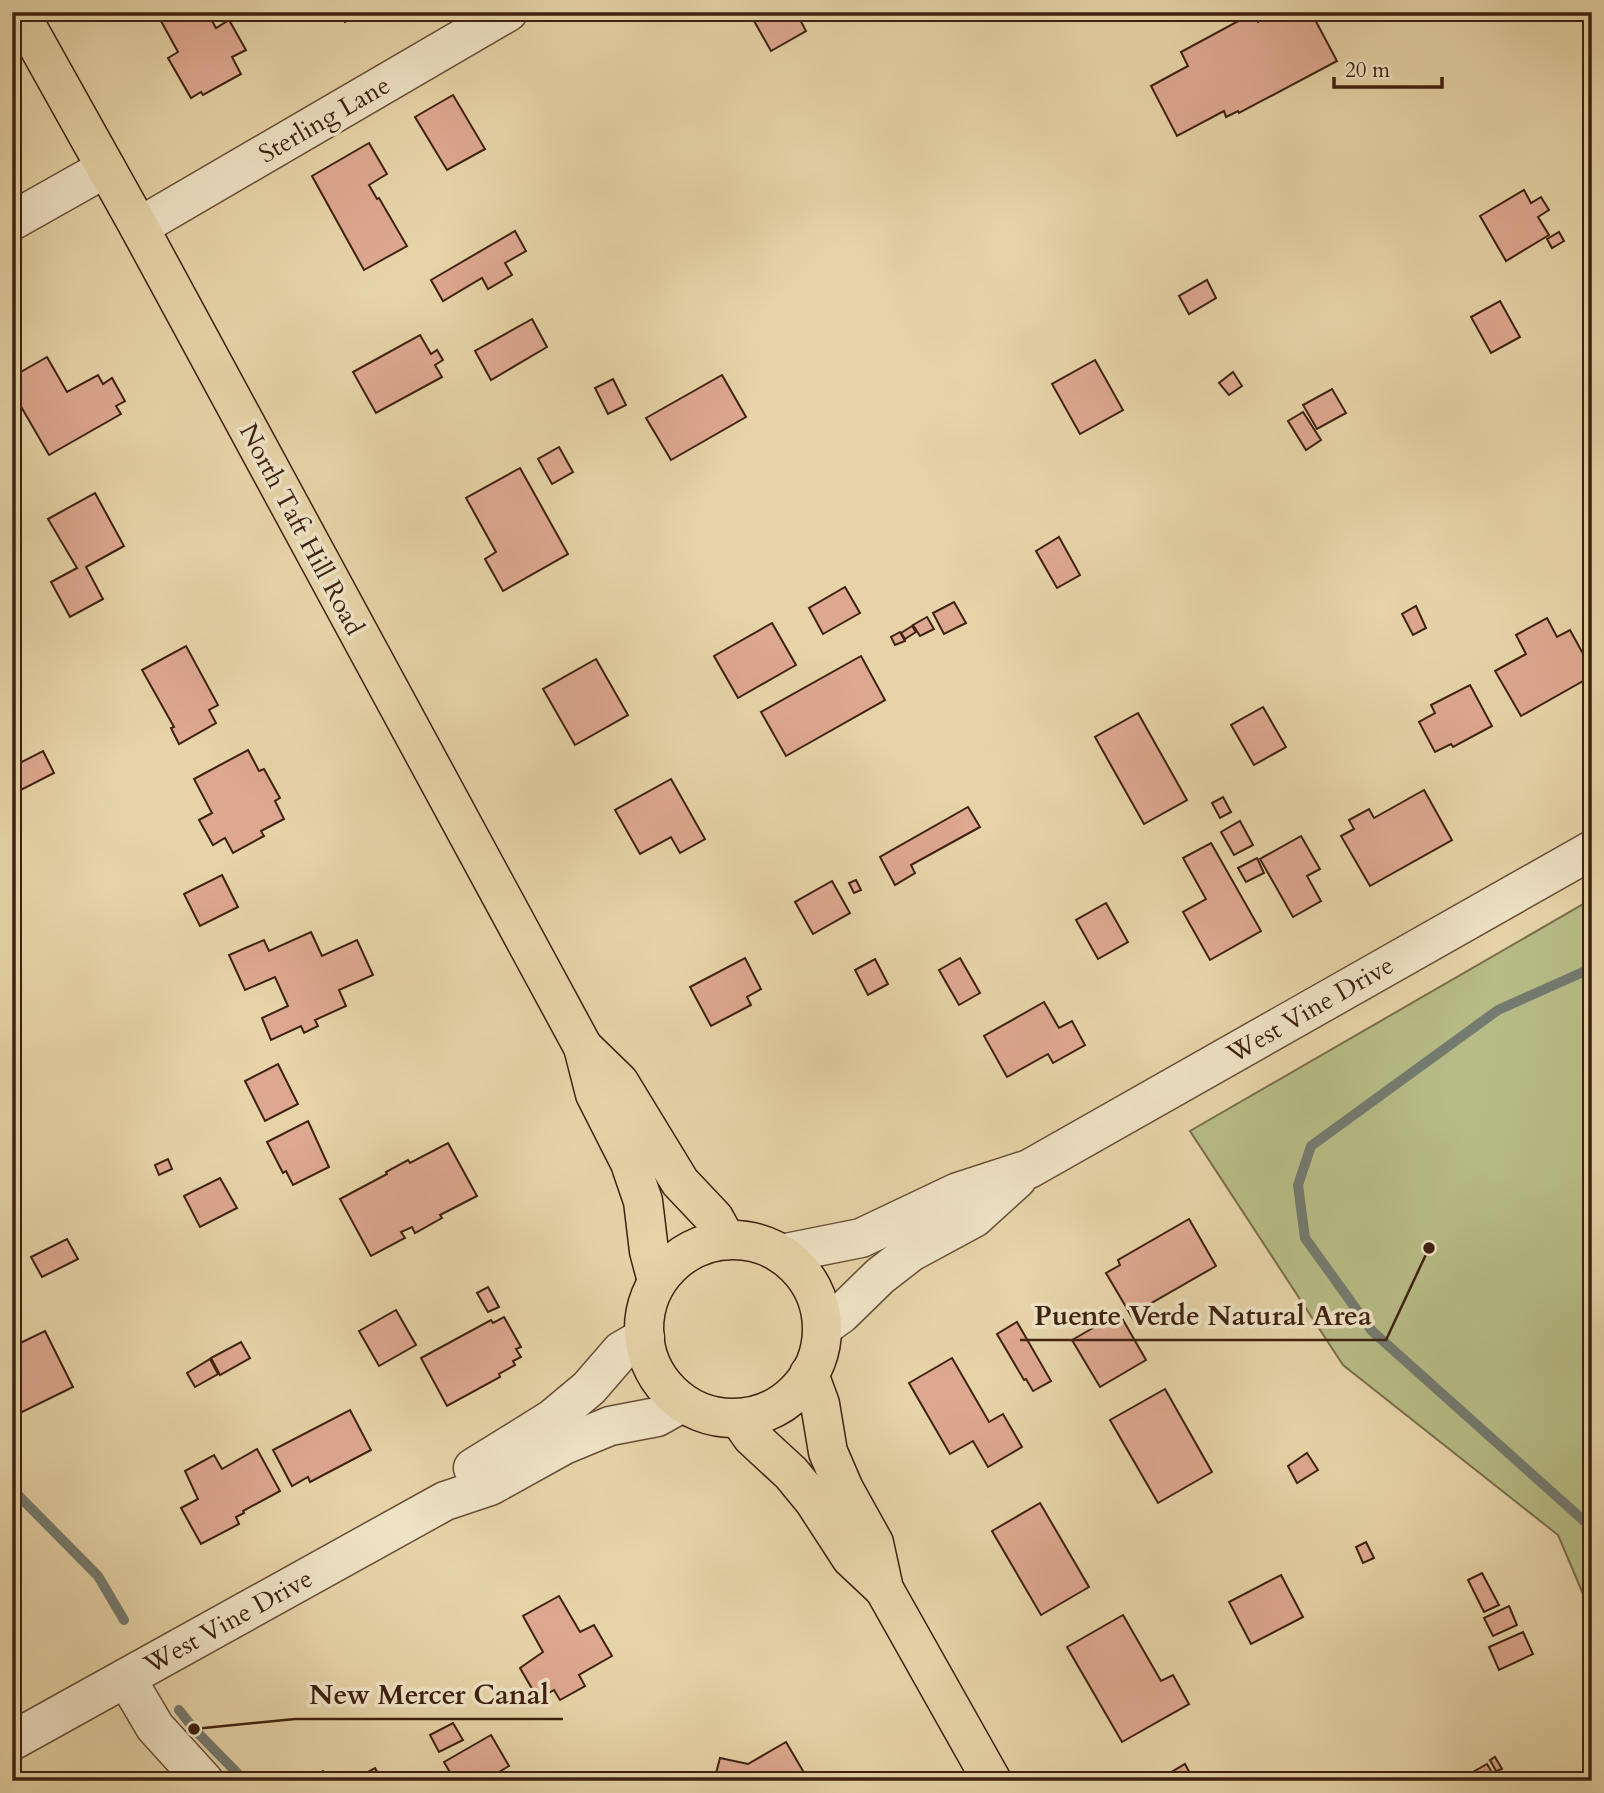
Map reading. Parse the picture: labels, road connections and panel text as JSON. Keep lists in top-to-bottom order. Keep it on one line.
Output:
{"streets":{"main road":["North Taft Hill Road"],"street":["Sterling Lane","West Vine Drive"]},"crossings":[["Sterling Lane","North Taft Hill Road"],["North Taft Hill Road","West Vine Drive"]],"places":["Puente Verde Natural Area","New Mercer Canal"],"scale_bar":"20 m"}
